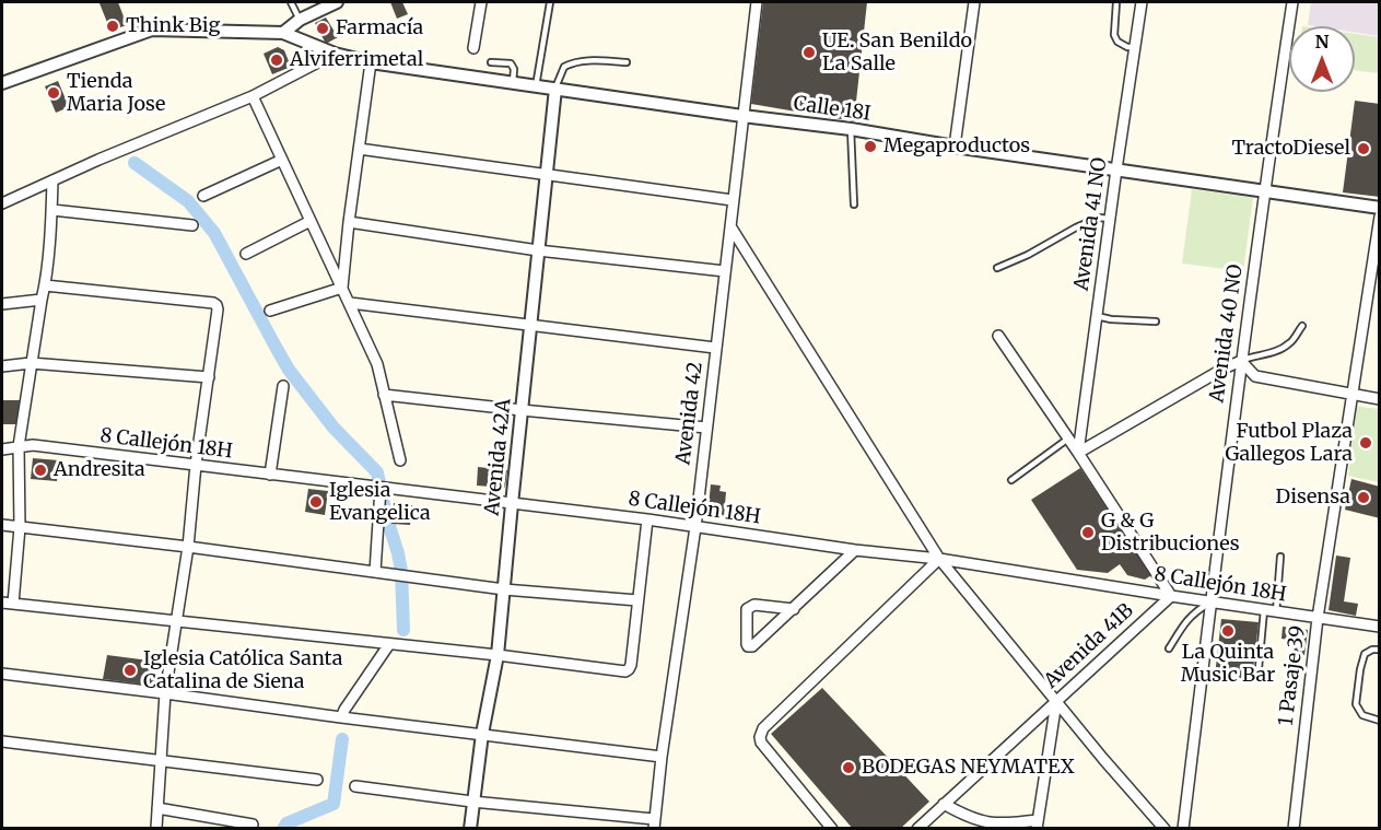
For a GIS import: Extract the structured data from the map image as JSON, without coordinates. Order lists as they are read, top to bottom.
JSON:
{
  "streets": {
    "street": [
      "Calle 18I",
      "Avenida 41 NO",
      "Avenida 40 NO",
      "Avenida 42",
      "8 Callejón 18H",
      "Avenida 42A",
      "Avenida 41B",
      "1 Pasaje 39"
    ]
  },
  "crossings": [
    ["Calle 18I", "Avenida 41 NO"],
    ["Calle 18I", "Avenida 40 NO"],
    ["Calle 18I", "Avenida 42"],
    ["Calle 18I", "Avenida 42A"],
    ["Avenida 40 NO", "8 Callejón 18H"],
    ["Avenida 42", "8 Callejón 18H"],
    ["8 Callejón 18H", "Avenida 42A"],
    ["8 Callejón 18H", "Avenida 41B"],
    ["8 Callejón 18H", "1 Pasaje 39"]
  ],
  "places": [
    "Think Big",
    "Farmacía",
    "UE. San Benildo La Salle",
    "Alviferrimetal",
    "Tienda Maria Jose",
    "Megaproductos",
    "TractoDiesel",
    "Futbol Plaza Gallegos Lara",
    "Andresita",
    "Disensa",
    "Iglesia Evangelica",
    "G & G Distribuciones",
    "La Quinta Music Bar",
    "Iglesia Católica Santa Catalina de Siena",
    "BODEGAS NEYMATEX"
  ],
  "north": "top"
}
